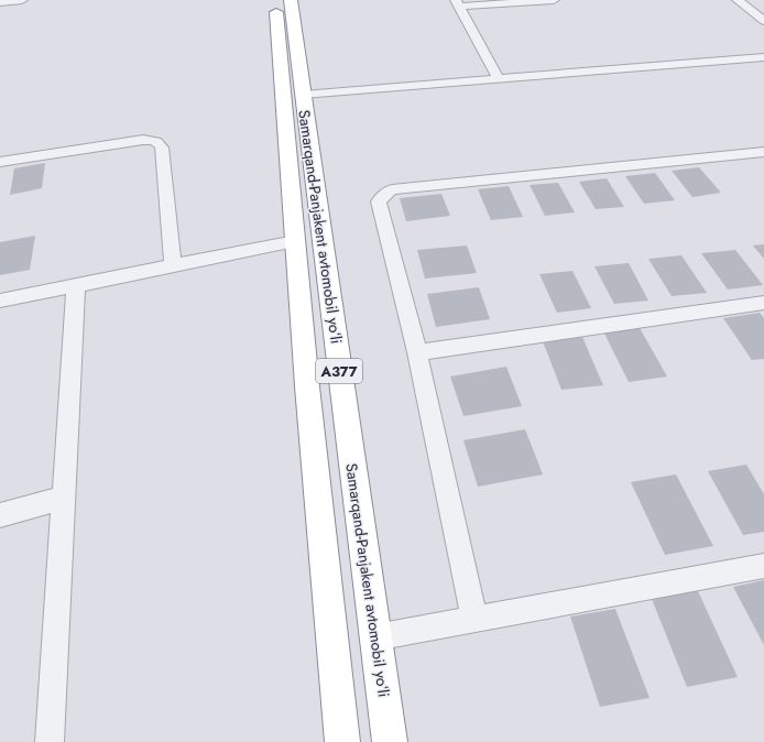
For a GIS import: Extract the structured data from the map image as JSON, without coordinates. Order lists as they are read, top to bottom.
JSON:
{
  "streets": {
    "highway": ["Samarqand-Panjakent avtomobil yoʻli", "A377"]
  }
}
